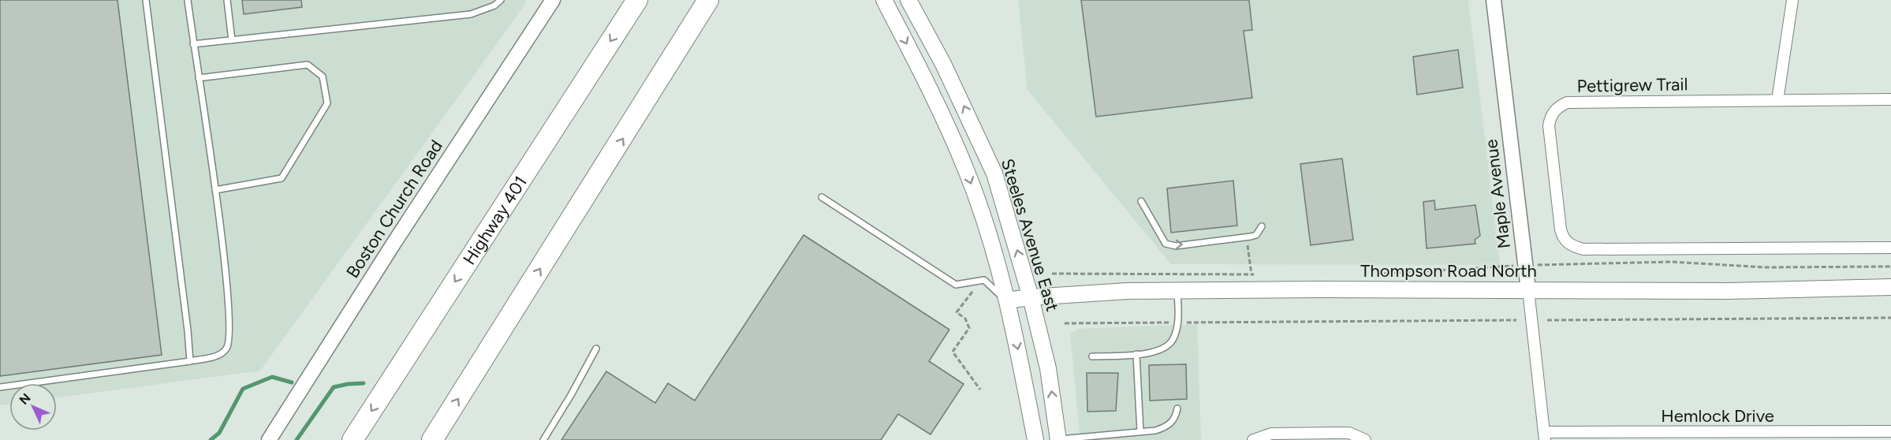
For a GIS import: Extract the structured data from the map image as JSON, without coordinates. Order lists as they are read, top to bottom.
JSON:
{
  "streets": {
    "highway": ["Highway 401"],
    "main road": ["Steeles Avenue East", "Thompson Road North"],
    "street": [
      "Pettigrew Trail",
      "Maple Avenue",
      "Boston Church Road",
      "Hemlock Drive"
    ]
  },
  "crossings": [
    ["Maple Avenue", "Thompson Road North"],
    ["Maple Avenue", "Hemlock Drive"],
    ["Steeles Avenue East", "Thompson Road North"]
  ],
  "north": "top left"
}
